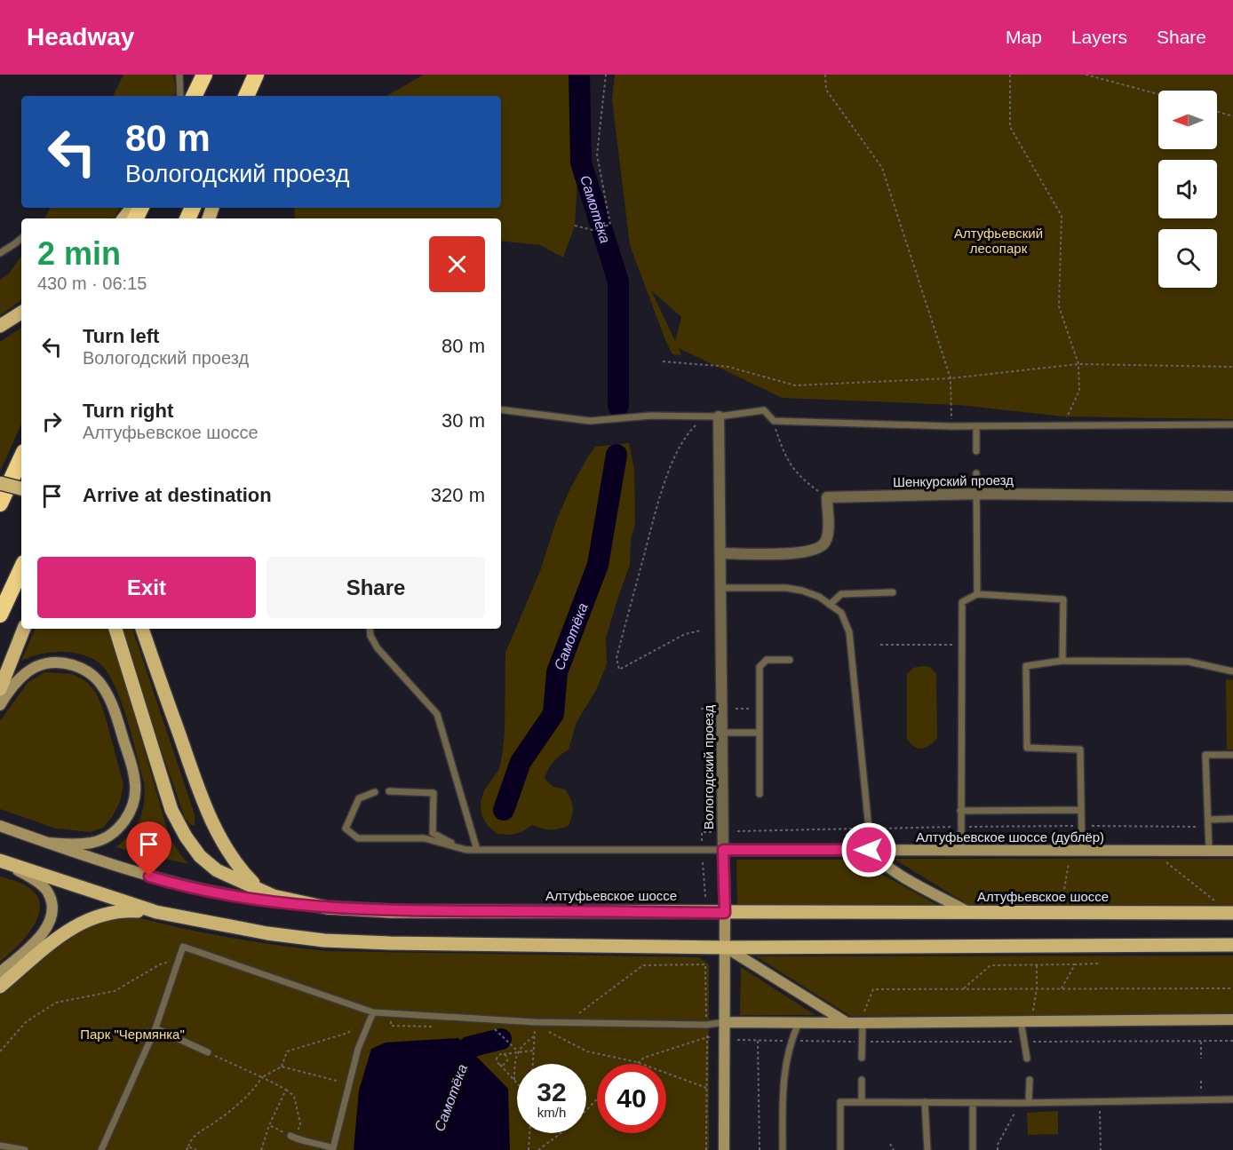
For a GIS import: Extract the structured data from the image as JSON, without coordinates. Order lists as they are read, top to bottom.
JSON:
{
  "streets": {
    "main road": ["Алтуфьевское шоссе"],
    "street": ["Шенкурский проезд", "Вологодский проезд", "Алтуфьевское шоссе (дублёр)"]
  },
  "crossings": [
    ["Вологодский проезд", "Алтуфьевское шоссе (дублёр)"],
    ["Вологодский проезд", "Алтуфьевское шоссе"]
  ],
  "water": ["Самотёка"],
  "parks": ["Алтуфьевский лесопарк", "Парк \"Чермянка\""],
  "north": "left",
  "page": {
    "header": "Headway",
    "nav": ["Map", "Layers", "Share"],
    "turn": ["80 m", "Вологодский проезд"],
    "heading": ["2 min", "430 m · 06:15"],
    "list": [
      {
        "name": "Turn left",
        "note": "Вологодский проезд",
        "value": "80 m"
      },
      {
        "name": "Turn right",
        "note": "Алтуфьевское шоссе",
        "value": "30 m"
      },
      {
        "name": "Arrive at destination",
        "value": "320 m"
      }
    ],
    "buttons": ["Exit", "Share"],
    "speed": "32 km/h",
    "limit": "40"
  }
}
